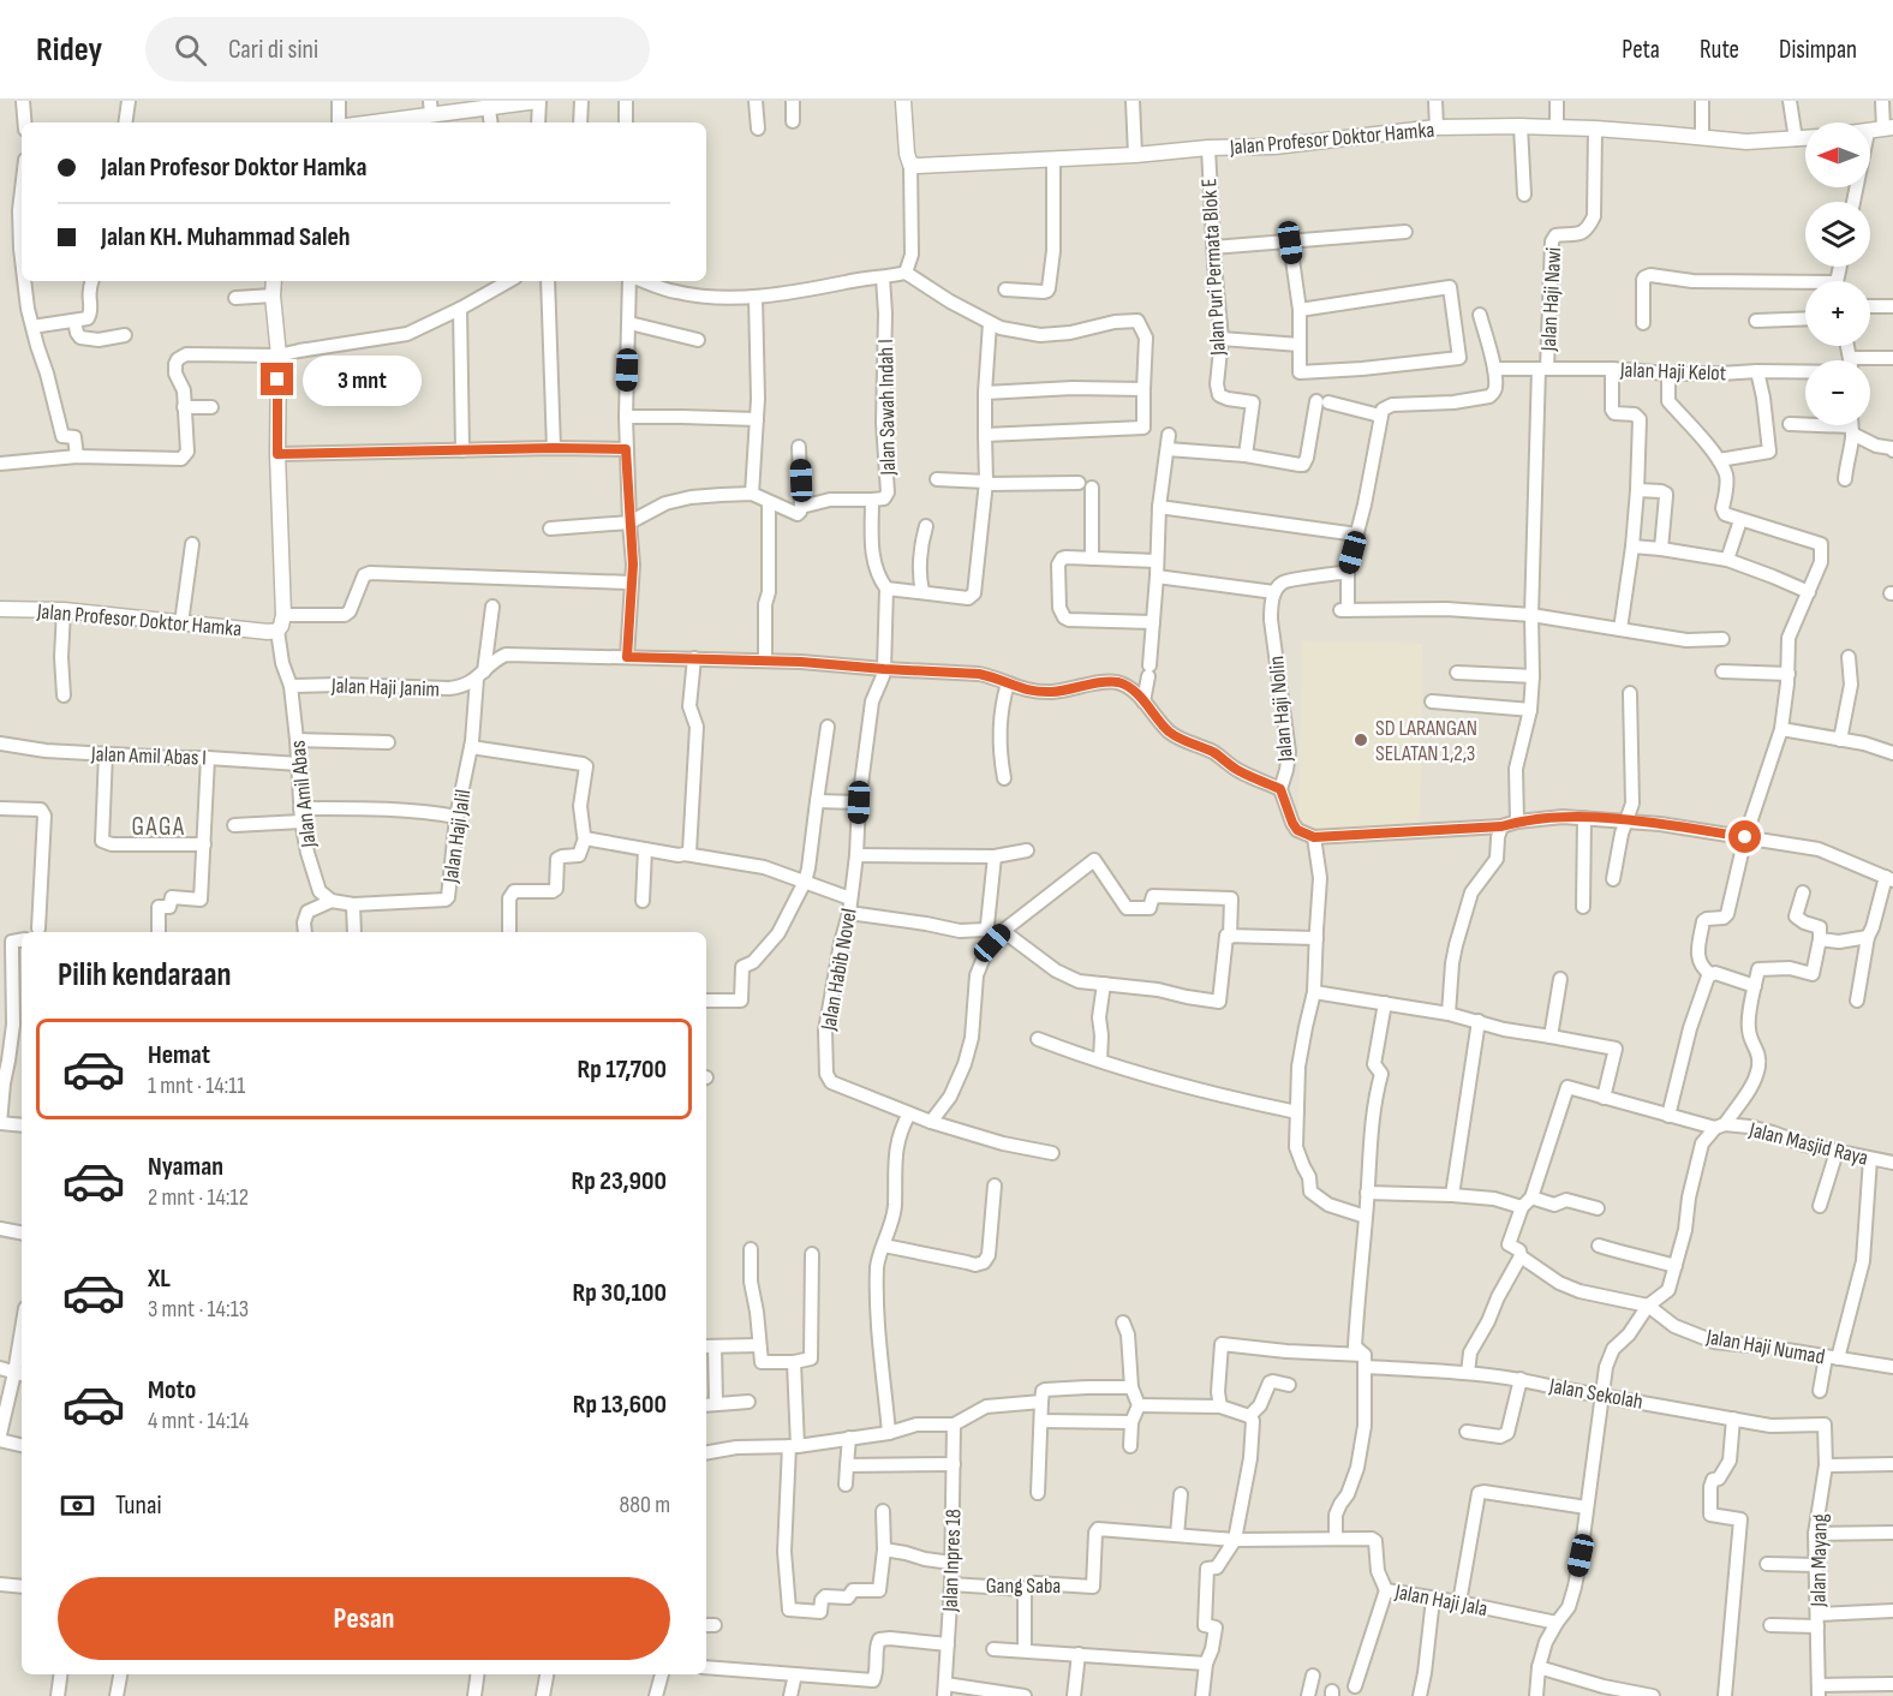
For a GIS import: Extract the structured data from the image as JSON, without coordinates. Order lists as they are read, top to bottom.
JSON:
{
  "streets": {
    "street": [
      "Jalan Profesor Doktor Hamka",
      "Jalan Puri Permata Blok E",
      "Jalan Haji Nawi",
      "Jalan Haji Kelot",
      "Jalan Sawah Indah I",
      "Jalan Haji Janim",
      "Jalan Haji Nolin",
      "Jalan Amil Abas I",
      "Jalan Amil Abas",
      "Jalan Haji Jalil",
      "Jalan Habib Novel",
      "Jalan Masjid Raya",
      "Jalan Haji Numad",
      "Jalan Sekolah",
      "Jalan Inpres 18",
      "Jalan Mayang",
      "Gang Saba",
      "Jalan Haji Jala"
    ]
  },
  "crossings": [
    ["Jalan Profesor Doktor Hamka", "Jalan Puri Permata Blok E"],
    ["Jalan Profesor Doktor Hamka", "Jalan Haji Nawi"],
    ["Jalan Profesor Doktor Hamka", "Jalan Amil Abas"],
    ["Jalan Haji Nawi", "Jalan Haji Kelot"],
    ["Jalan Sawah Indah I", "Jalan Habib Novel"],
    ["Jalan Haji Janim", "Jalan Haji Nolin"],
    ["Jalan Haji Janim", "Jalan Amil Abas"],
    ["Jalan Haji Janim", "Jalan Haji Jalil"],
    ["Jalan Haji Janim", "Jalan Habib Novel"],
    ["Jalan Amil Abas I", "Jalan Amil Abas"],
    ["Jalan Sekolah", "Jalan Mayang"],
    ["Jalan Inpres 18", "Gang Saba"],
    ["Gang Saba", "Jalan Haji Jala"]
  ],
  "districts": ["GAGA"],
  "places": ["SD LARANGAN SELATAN 1,2,3"],
  "north": "left",
  "page": {
    "header": "Ridey",
    "search": "Cari di sini",
    "nav": ["Peta", "Rute", "Disimpan"],
    "map_buttons": ["+", "−"],
    "banner": ["Jalan Profesor Doktor Hamka", "Jalan KH. Muhammad Saleh"],
    "bubble": "3 mnt",
    "heading": "Pilih kendaraan",
    "list": [
      {
        "name": "Hemat",
        "note": "1 mnt · 14:11",
        "value": "Rp 17,700"
      },
      {
        "name": "Nyaman",
        "note": "2 mnt · 14:12",
        "value": "Rp 23,900"
      },
      {
        "name": "XL",
        "note": "3 mnt · 14:13",
        "value": "Rp 30,100"
      },
      {
        "name": "Moto",
        "note": "4 mnt · 14:14",
        "value": "Rp 13,600"
      }
    ],
    "pay": ["Tunai", "880 m"],
    "buttons": "Pesan"
  }
}
